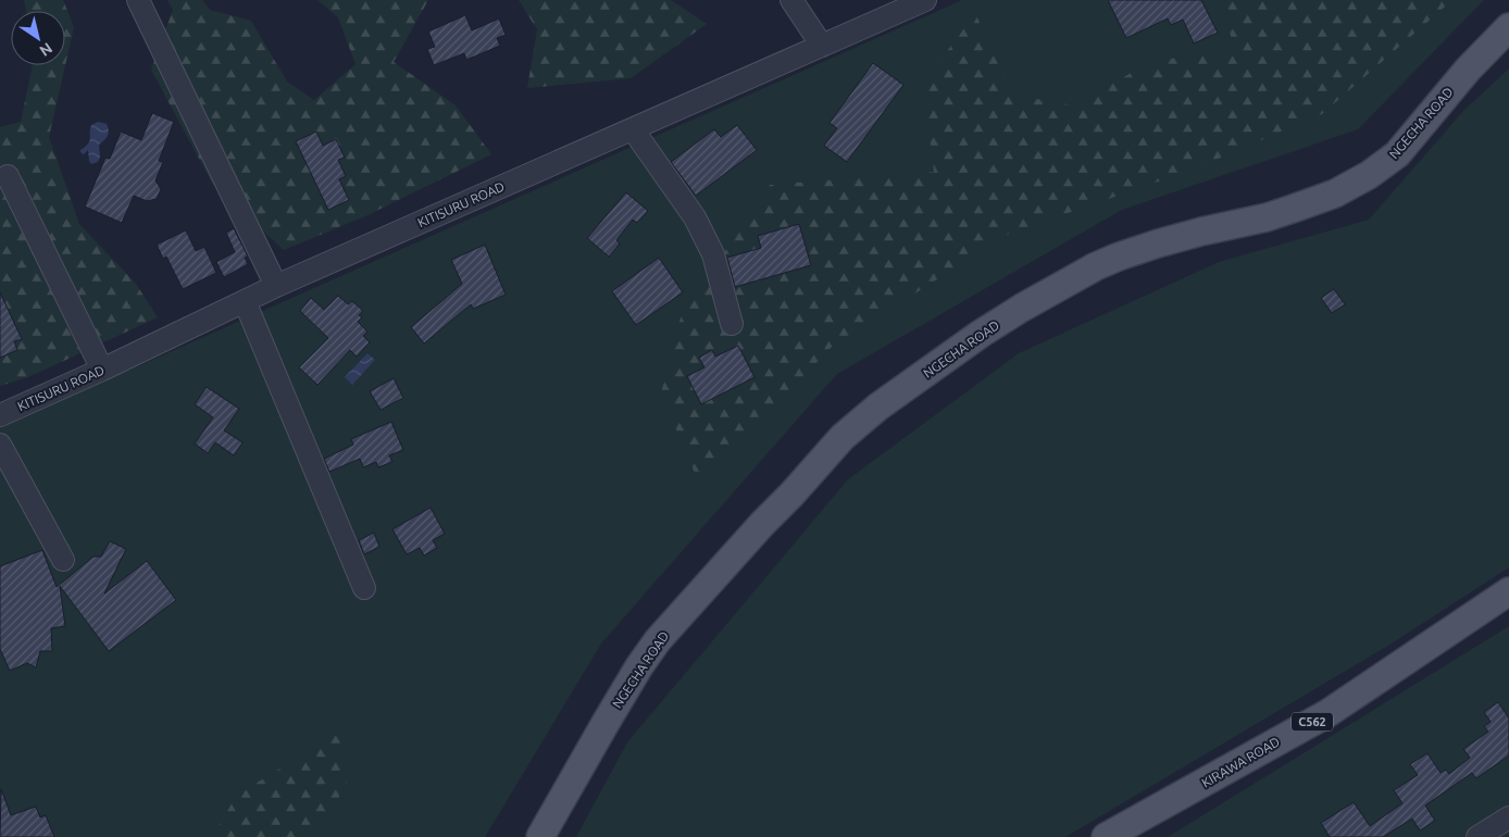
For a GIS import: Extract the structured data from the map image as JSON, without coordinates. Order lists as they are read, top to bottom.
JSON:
{
  "streets": {
    "main road": ["NGECHA ROAD", "C562", "KIRAWA ROAD"],
    "street": ["KITISURU ROAD"]
  },
  "north": "bottom right"
}
